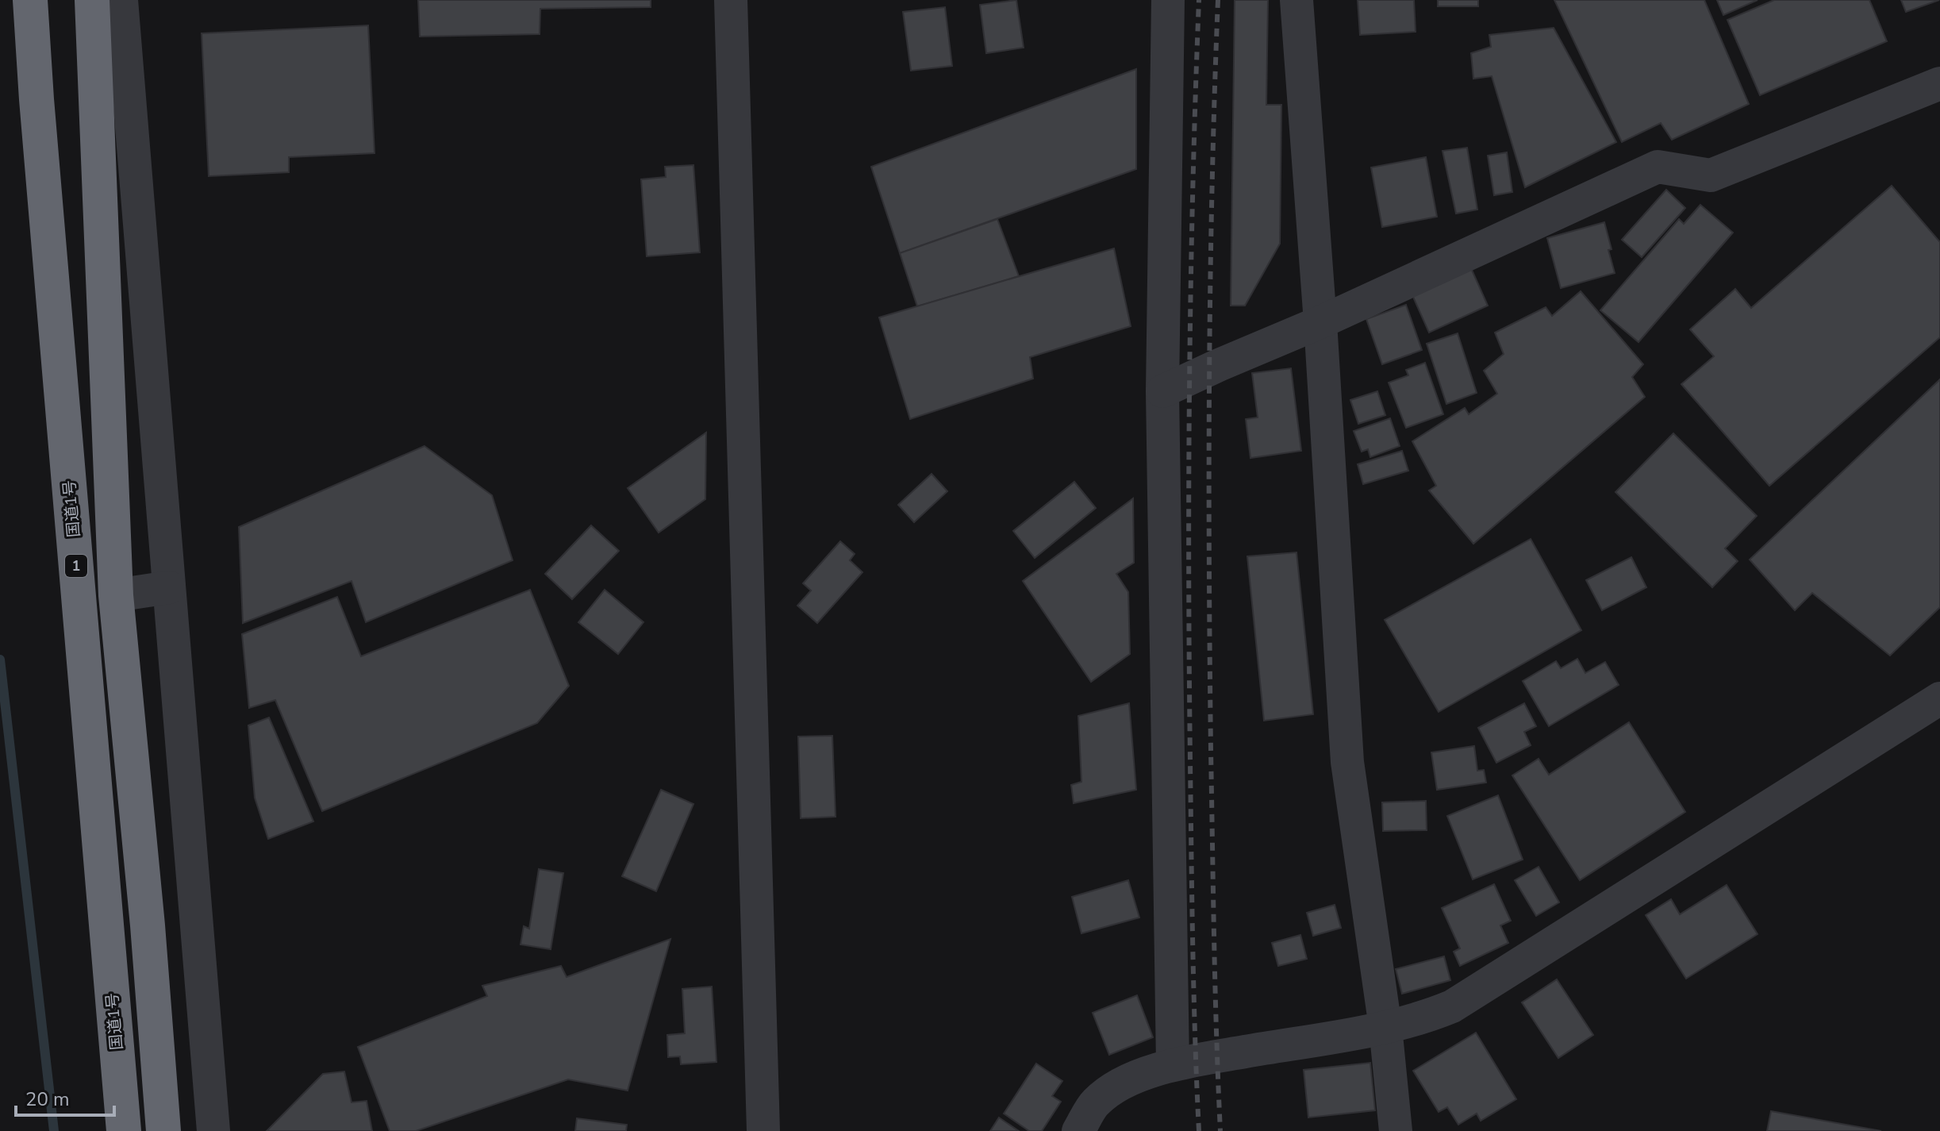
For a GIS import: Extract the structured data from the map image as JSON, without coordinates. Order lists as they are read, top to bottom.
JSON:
{
  "streets": {
    "highway": ["国道1号", "1"]
  },
  "scale_bar": "20 m"
}
